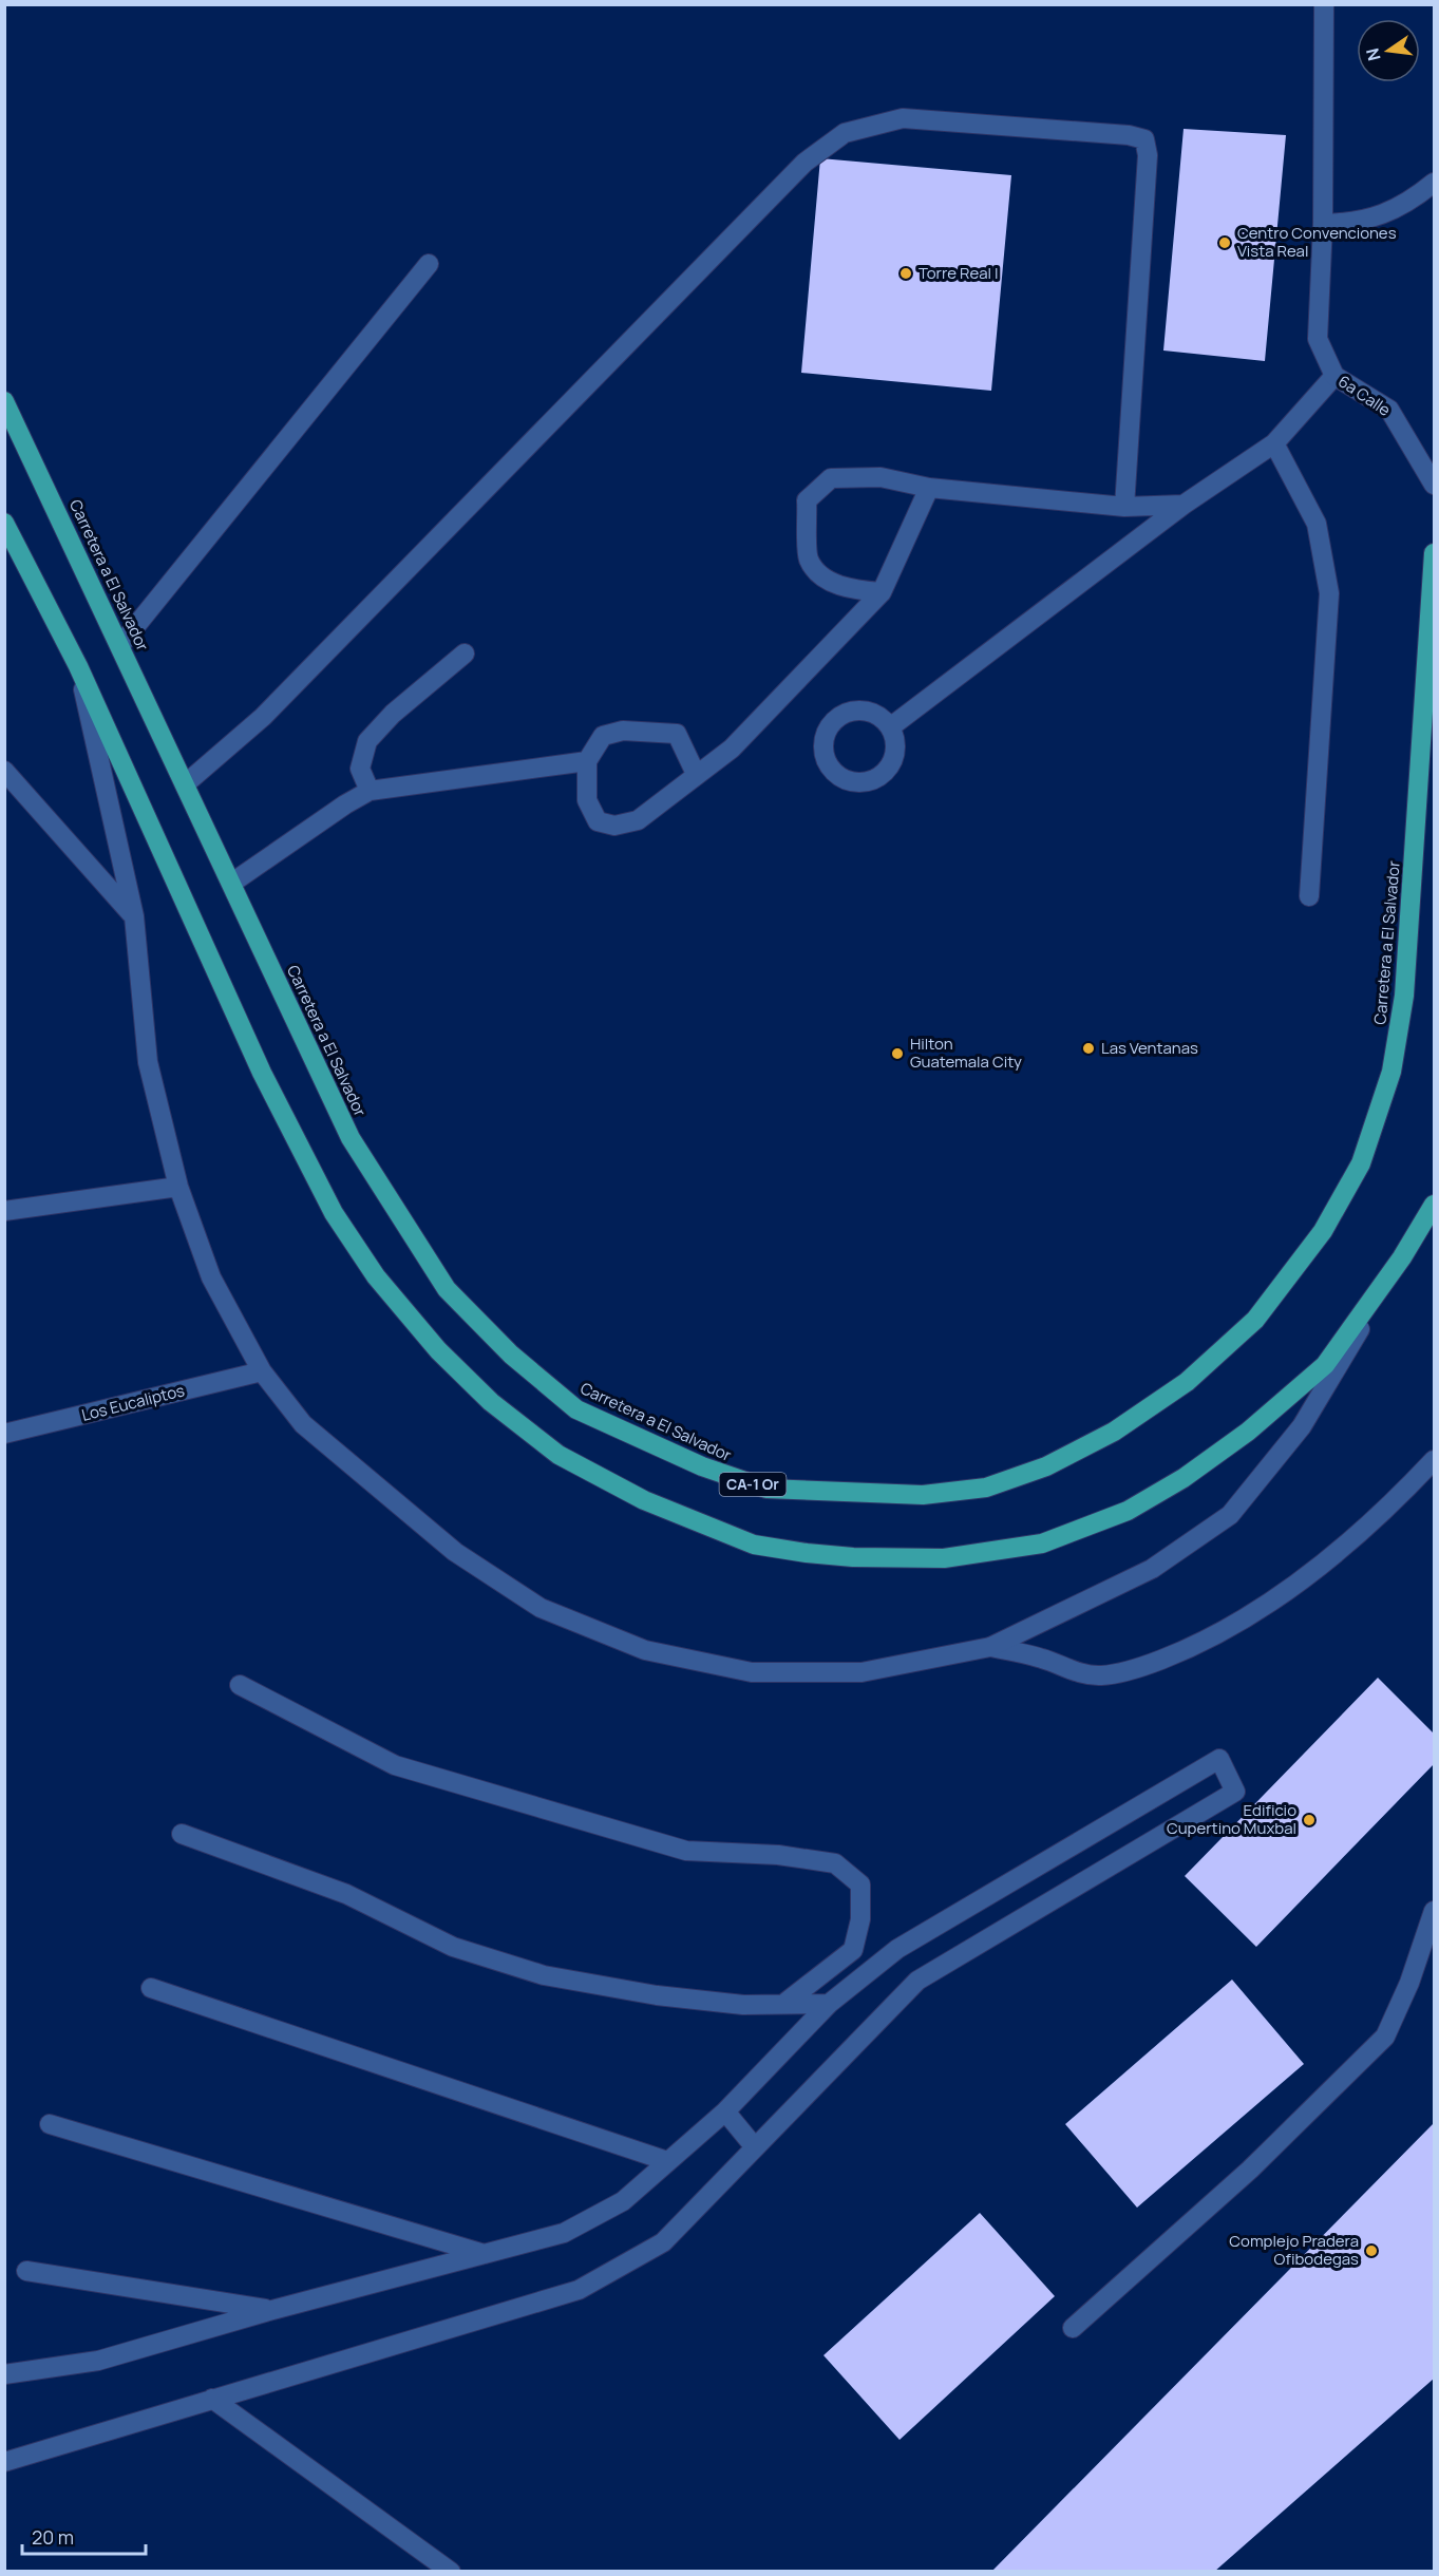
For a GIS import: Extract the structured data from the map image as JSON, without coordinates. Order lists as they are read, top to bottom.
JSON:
{
  "streets": {
    "highway": ["Carretera a El Salvador", "CA-1 Or"],
    "street": ["6a Calle", "Los Eucaliptos"]
  },
  "places": [
    "Centro Convenciones Vista Real",
    "Torre Real I",
    "Las Ventanas",
    "Hilton Guatemala City",
    "Edificio Cupertino Muxbal",
    "Complejo Pradera Ofibodegas"
  ],
  "scale_bar": "20 m",
  "north": "left"
}
